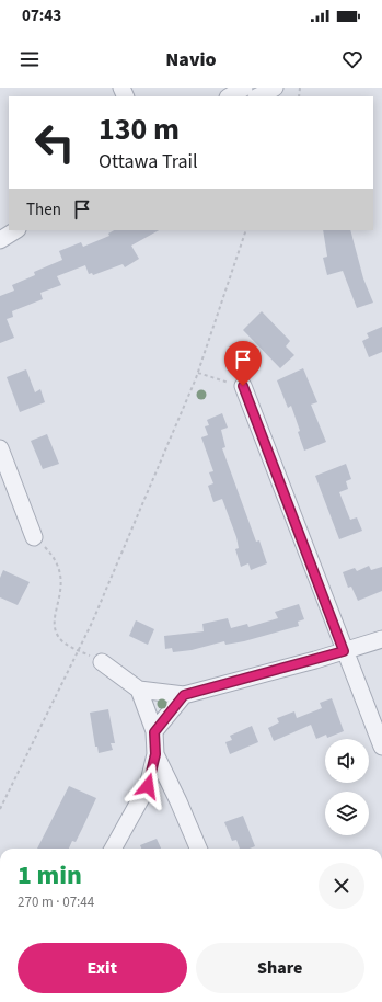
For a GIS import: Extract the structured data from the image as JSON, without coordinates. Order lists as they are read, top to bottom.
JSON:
{
  "page": {
    "status": "07:43",
    "header": "Navio",
    "turn": ["130 m", "Ottawa Trail"],
    "then": "Then",
    "heading": ["1 min", "270 m · 07:44"],
    "buttons": ["Exit", "Share"]
  }
}
